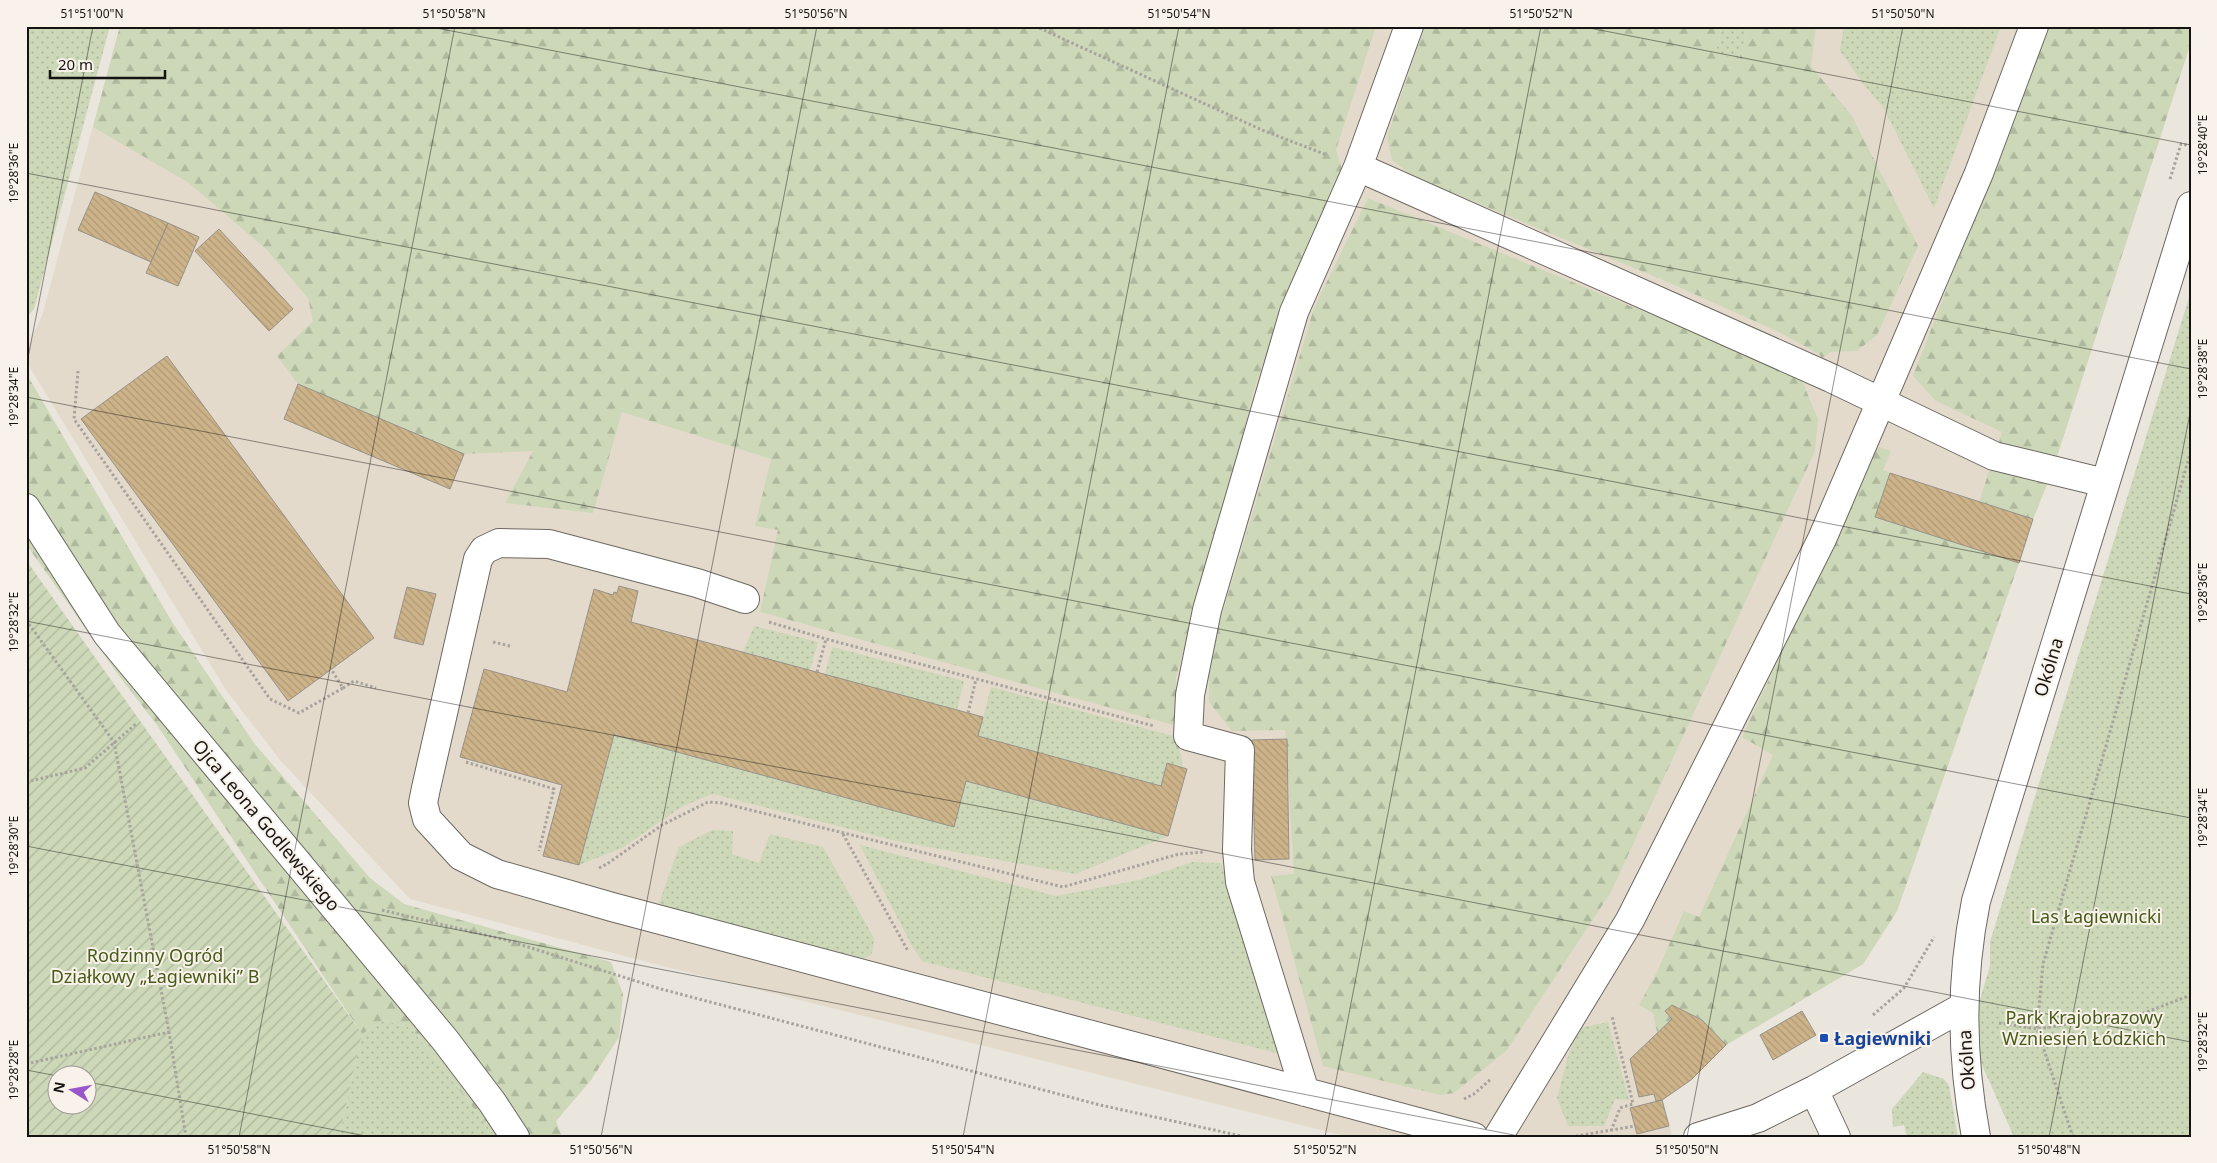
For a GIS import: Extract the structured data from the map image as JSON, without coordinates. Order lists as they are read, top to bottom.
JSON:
{
  "streets": {
    "street": ["Okólna", "Ojca Leona Godlewskiego"]
  },
  "parks": ["Las Łagiewnicki", "Rodzinny Ogród Działkowy „Łagiewniki” B", "Park Krajobrazowy Wzniesień Łódzkich"],
  "places": {
    "transit": ["Łagiewniki"]
  },
  "scale_bar": "20 m",
  "north": "left",
  "coordinates": [
    "51°51'00\"N",
    "51°50'58\"N",
    "51°50'56\"N",
    "51°50'54\"N",
    "51°50'52\"N",
    "51°50'50\"N",
    "19°28'40\"E",
    "19°28'36\"E",
    "19°28'38\"E",
    "19°28'34\"E",
    "19°28'32\"E",
    "19°28'30\"E",
    "19°28'28\"E",
    "51°50'48\"N"
  ]
}
